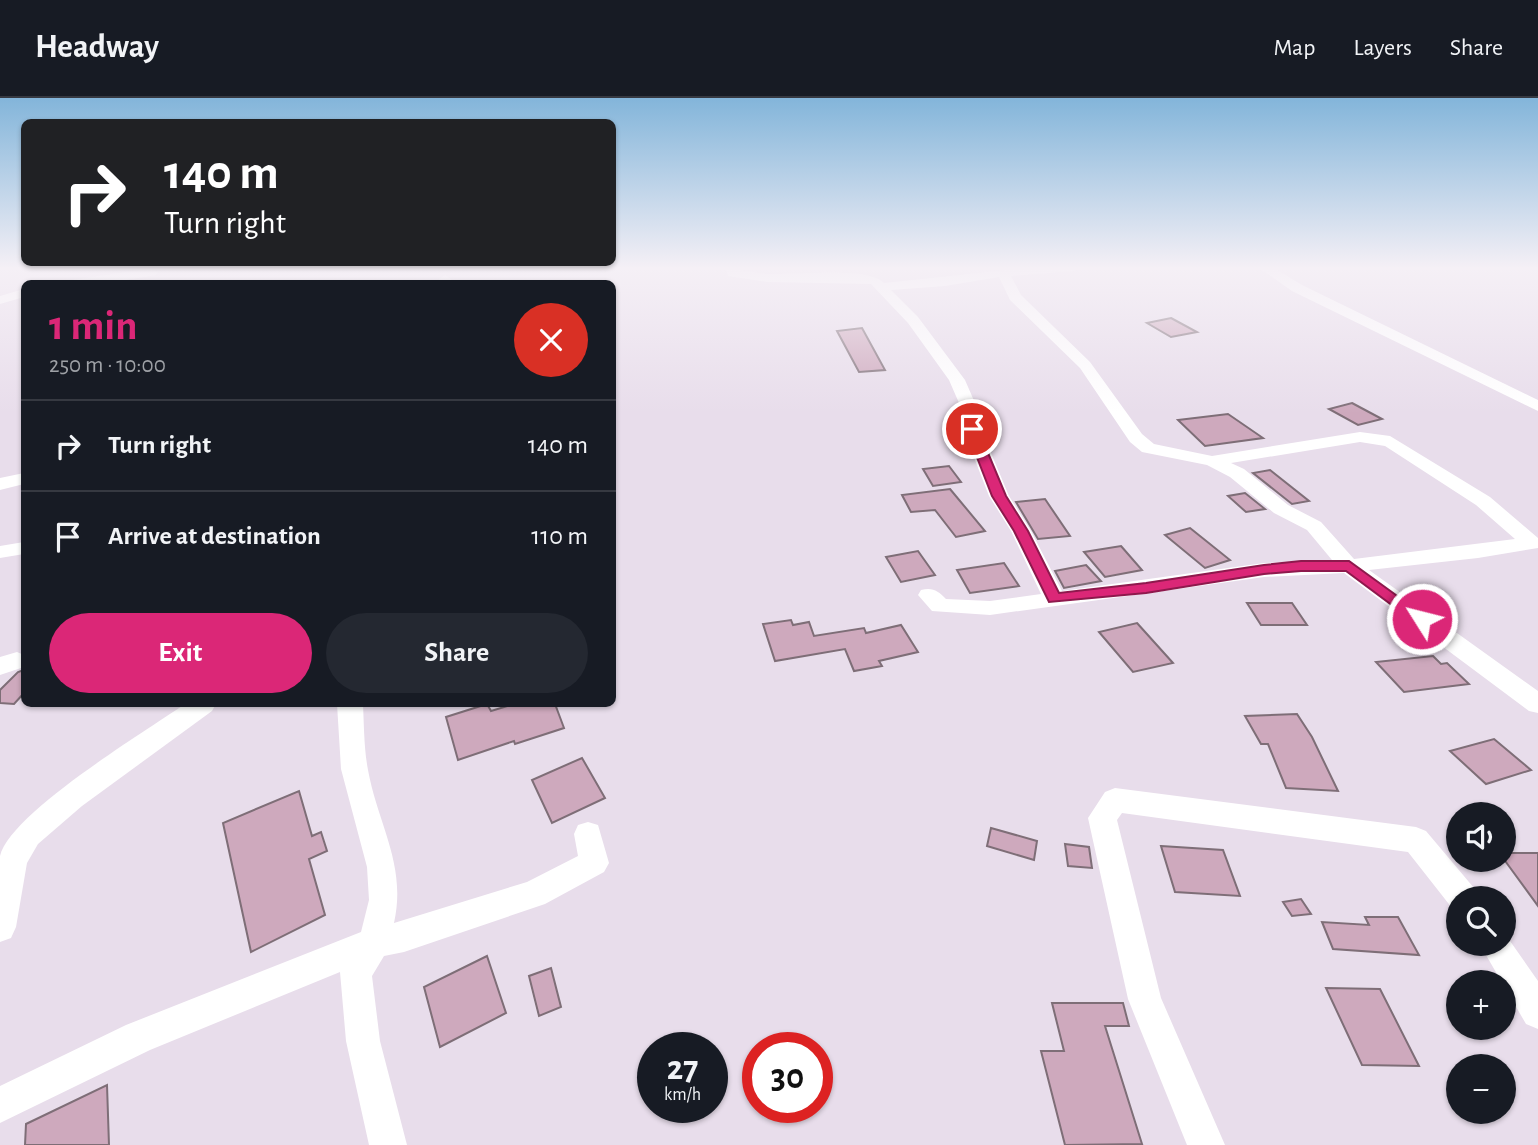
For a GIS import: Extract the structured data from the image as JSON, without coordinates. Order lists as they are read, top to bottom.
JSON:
{
  "page": {
    "header": "Headway",
    "nav": ["Map", "Layers", "Share"],
    "turn": ["140 m", "Turn right"],
    "heading": ["1 min", "250 m · 10:00"],
    "list": [
      {
        "name": "Turn right",
        "value": "140 m"
      },
      {
        "name": "Arrive at destination",
        "value": "110 m"
      }
    ],
    "buttons": ["Exit", "Share"],
    "map_buttons": ["+", "−"],
    "speed": "27 km/h",
    "limit": "30"
  }
}
